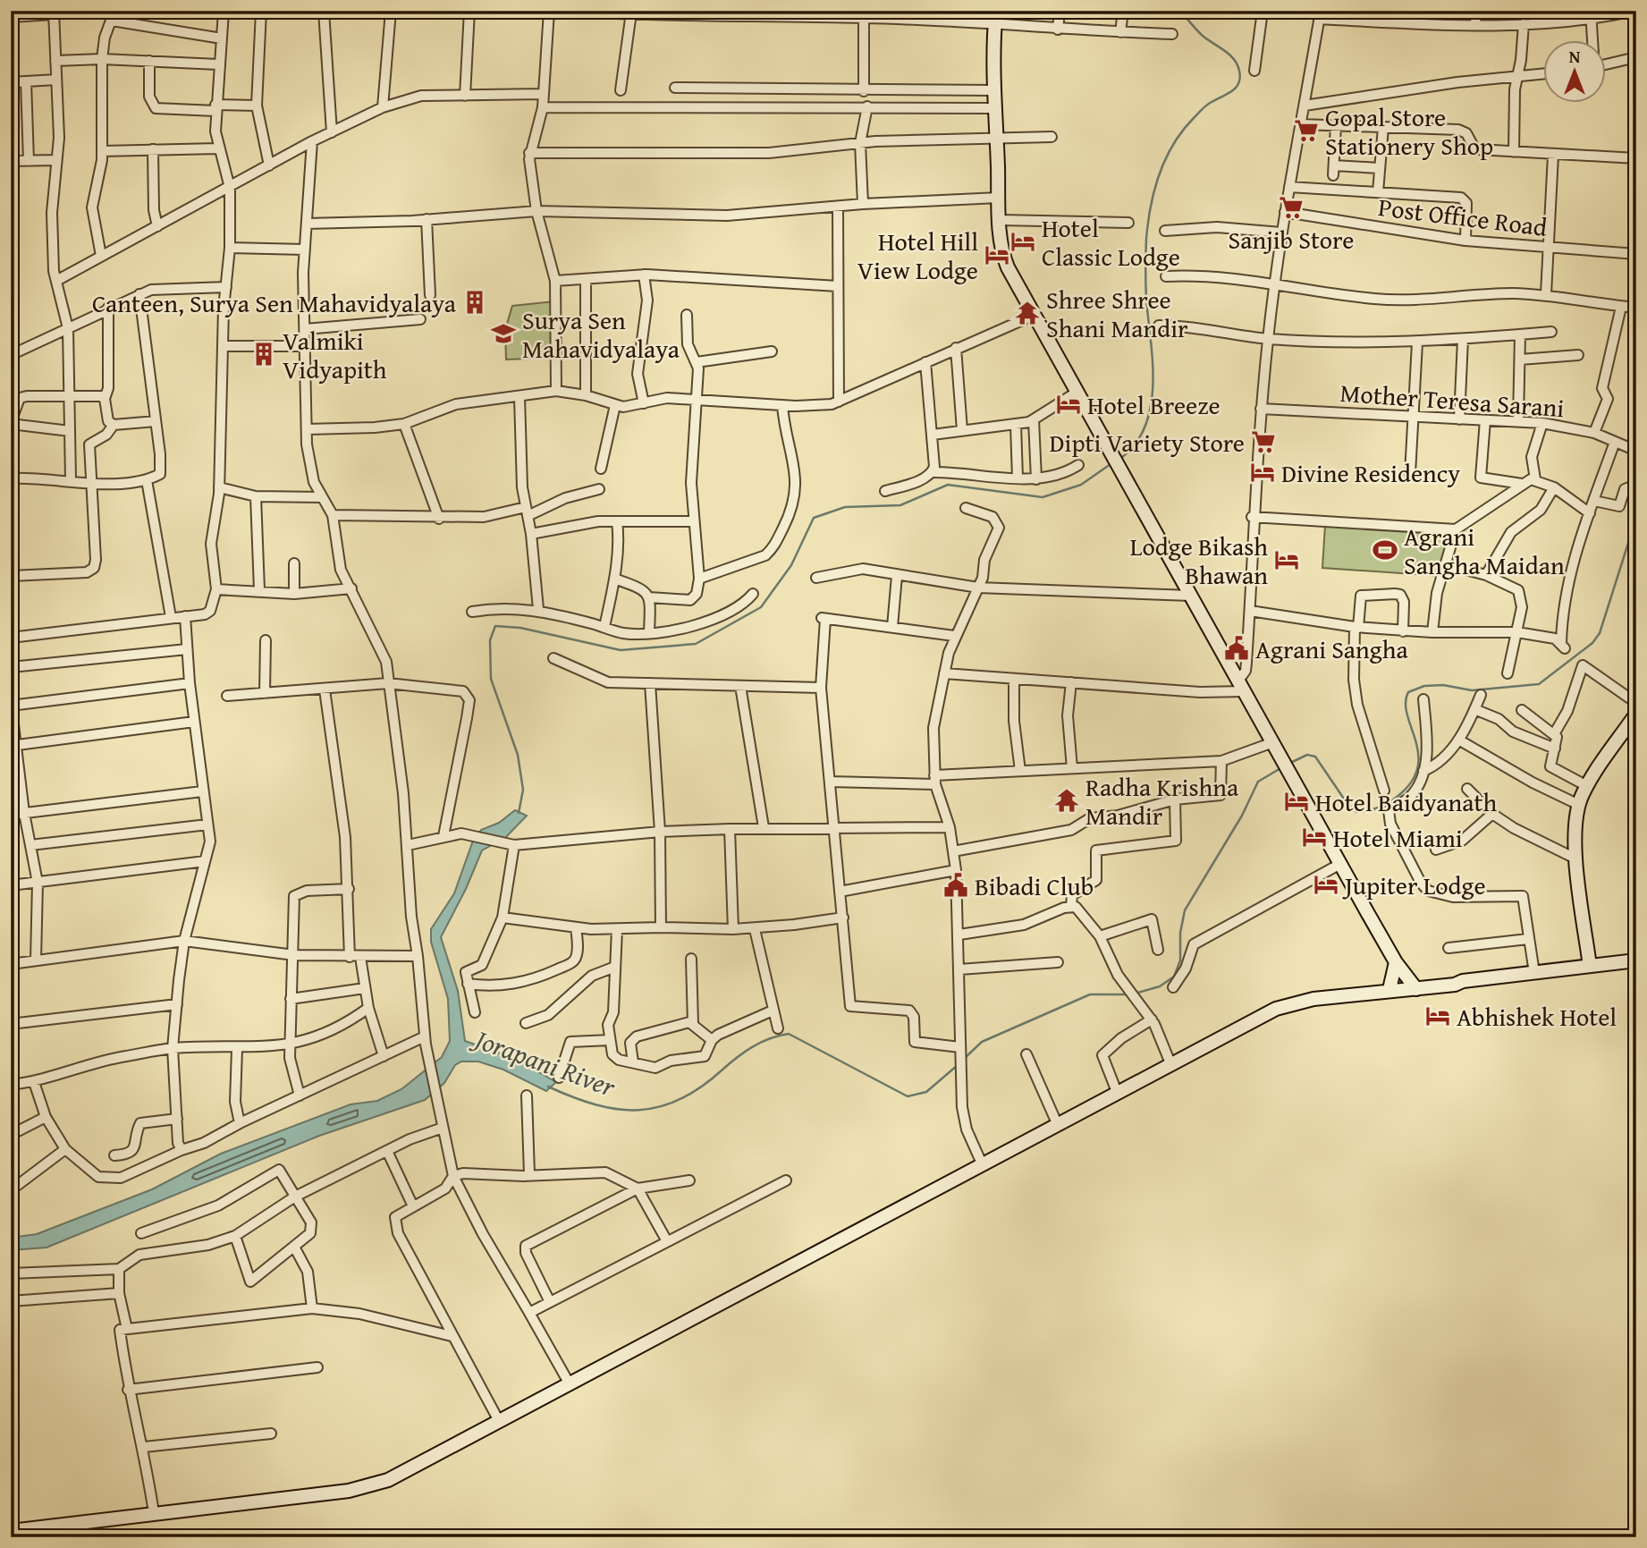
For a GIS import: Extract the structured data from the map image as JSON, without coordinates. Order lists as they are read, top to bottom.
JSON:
{
  "streets": {
    "street": ["Post Office Road", "Mother Teresa Sarani"]
  },
  "water": ["Jorapani River"],
  "places": {
    "supermarket": ["Gopal Store Stationery Shop", "Sanjib Store", "Dipti Variety Store"],
    "hotel": [
      "Hotel Classic Lodge",
      "Hotel Hill View Lodge",
      "Hotel Breeze",
      "Divine Residency",
      "Lodge Bikash Bhawan",
      "Hotel Baidyanath",
      "Hotel Miami",
      "Jupiter Lodge",
      "Abhishek Hotel"
    ],
    "building": ["Canteen, Surya Sen Mahavidyalaya", "Valmiki Vidyapith"],
    "temple": ["Shree Shree Shani Mandir", "Radha Krishna Mandir"],
    "school or university": ["Surya Sen Mahavidyalaya"],
    "sports": ["Agrani Sangha Maidan"],
    "public building": ["Agrani Sangha", "Bibadi Club"]
  },
  "north": "top"
}
